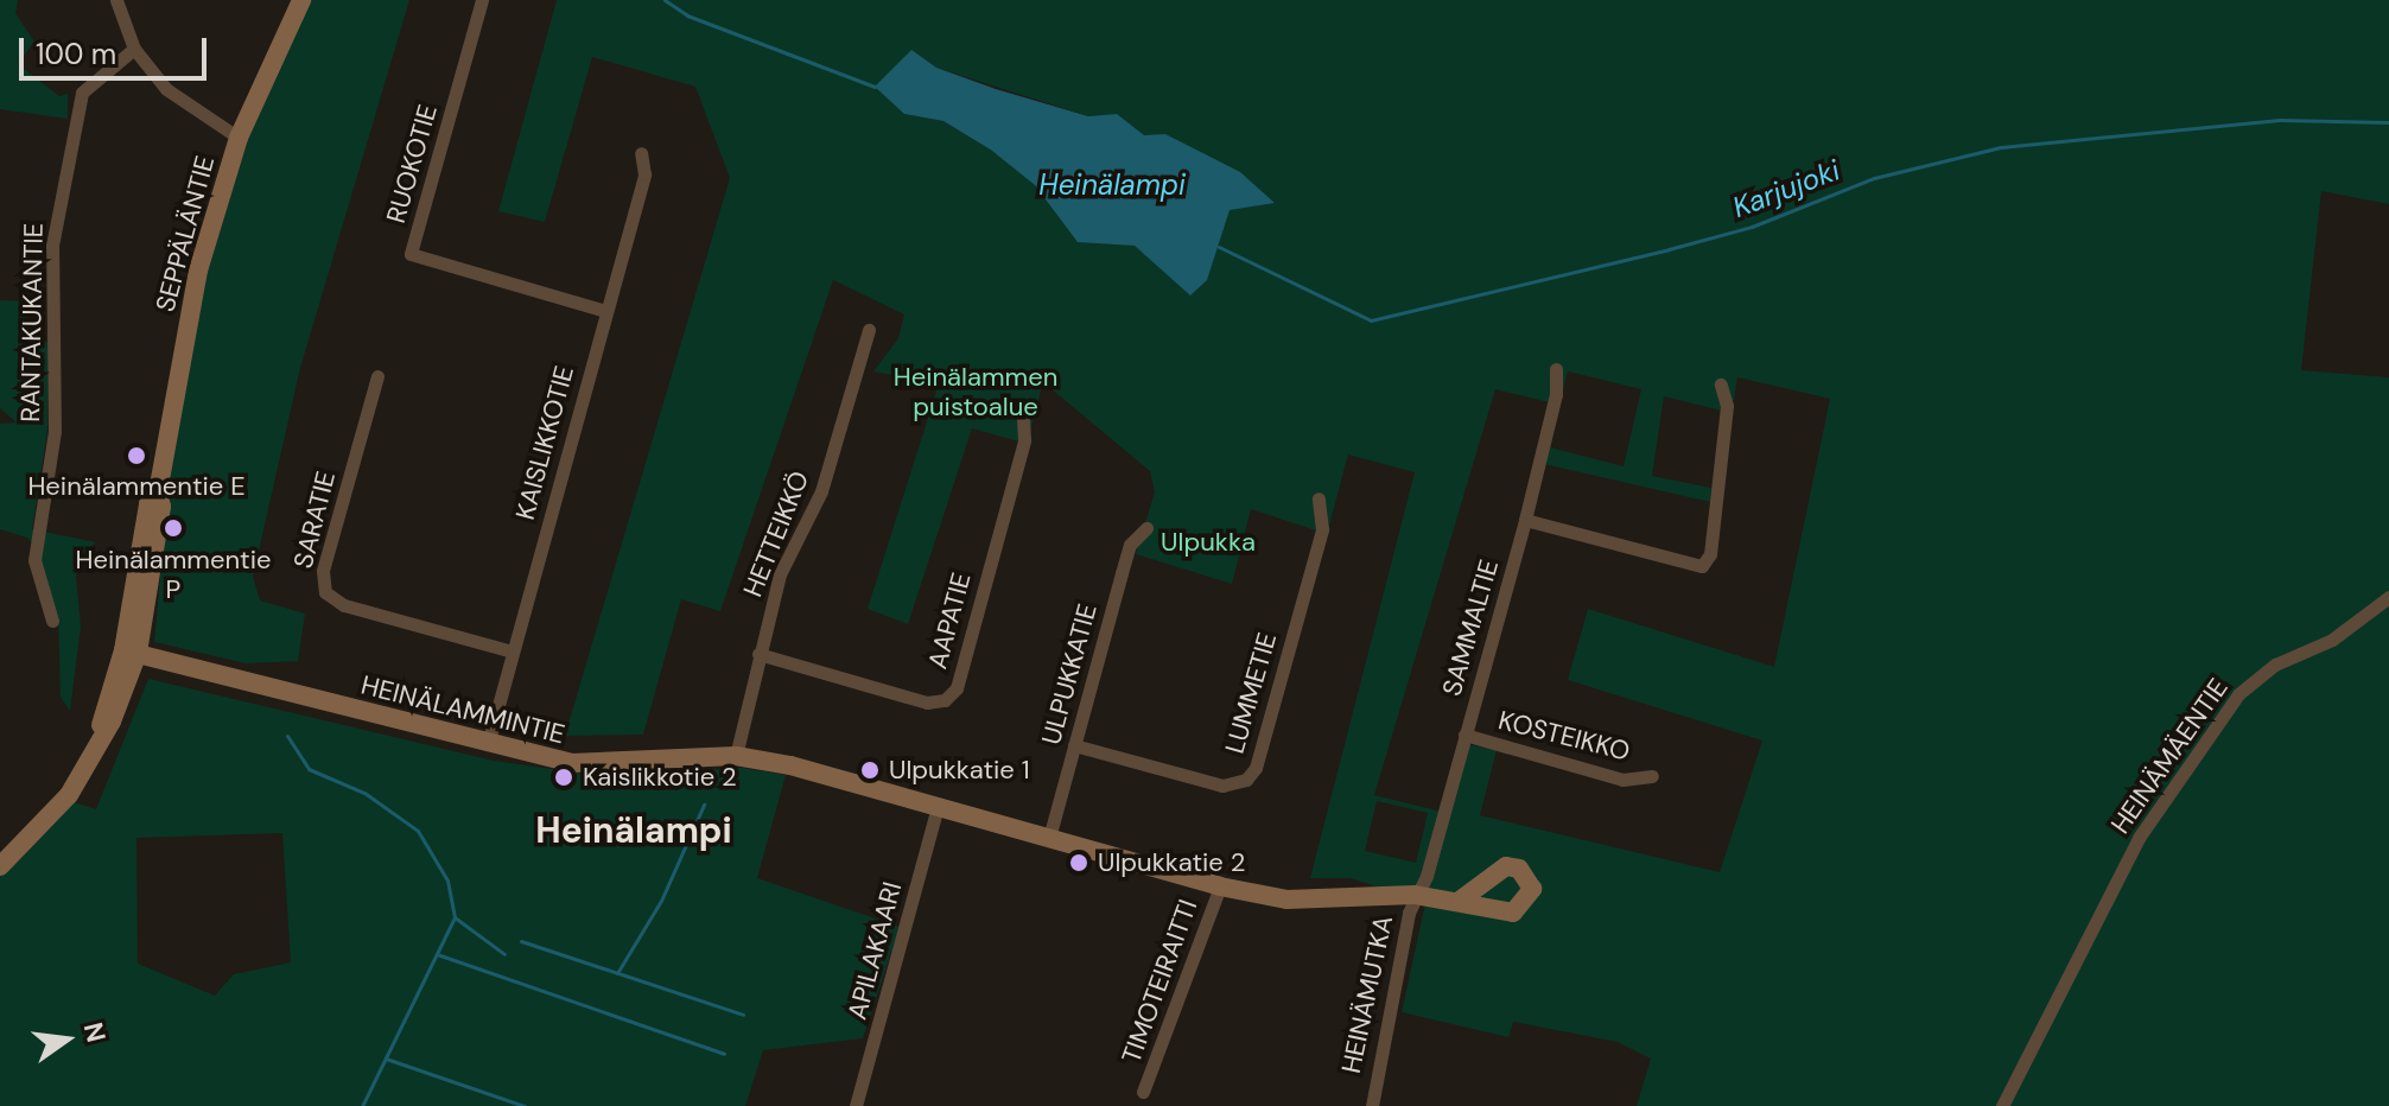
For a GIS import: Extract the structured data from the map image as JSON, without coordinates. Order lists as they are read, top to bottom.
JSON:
{
  "streets": {
    "street": [
      "RUOKOTIE",
      "SEPPÄLÄNTIE",
      "RANTAKUKANTIE",
      "KAISLIKKOTIE",
      "SARATIE",
      "HETTEIKKÖ",
      "AAPATIE",
      "SAMMALTIE",
      "ULPUKKATIE",
      "LUMMETIE",
      "HEINÄLAMMINTIE",
      "KOSTEIKKO",
      "HEINÄMÄENTIE",
      "APILAKAARI",
      "TIMOTEIRAITTI",
      "HEINÄMUTKA"
    ]
  },
  "crossings": [
    ["RUOKOTIE", "KAISLIKKOTIE"],
    ["SEPPÄLÄNTIE", "HEINÄLAMMINTIE"],
    ["KAISLIKKOTIE", "SARATIE"],
    ["KAISLIKKOTIE", "HEINÄLAMMINTIE"],
    ["HETTEIKKÖ", "AAPATIE"],
    ["HETTEIKKÖ", "HEINÄLAMMINTIE"],
    ["SAMMALTIE", "HEINÄLAMMINTIE"],
    ["SAMMALTIE", "KOSTEIKKO"],
    ["SAMMALTIE", "HEINÄMUTKA"],
    ["ULPUKKATIE", "LUMMETIE"],
    ["ULPUKKATIE", "HEINÄLAMMINTIE"],
    ["HEINÄLAMMINTIE", "APILAKAARI"],
    ["HEINÄLAMMINTIE", "TIMOTEIRAITTI"],
    ["HEINÄLAMMINTIE", "HEINÄMUTKA"]
  ],
  "districts": ["Heinälampi"],
  "water": ["Heinälampi", "Karjujoki"],
  "parks": ["Heinälammen puistoalue", "Ulpukka"],
  "places": [
    "Heinälammentie E",
    "Heinälammentie P",
    "Ulpukkatie 1",
    "Kaislikkotie 2",
    "Ulpukkatie 2"
  ],
  "scale_bar": "100 m",
  "north": "right"
}
